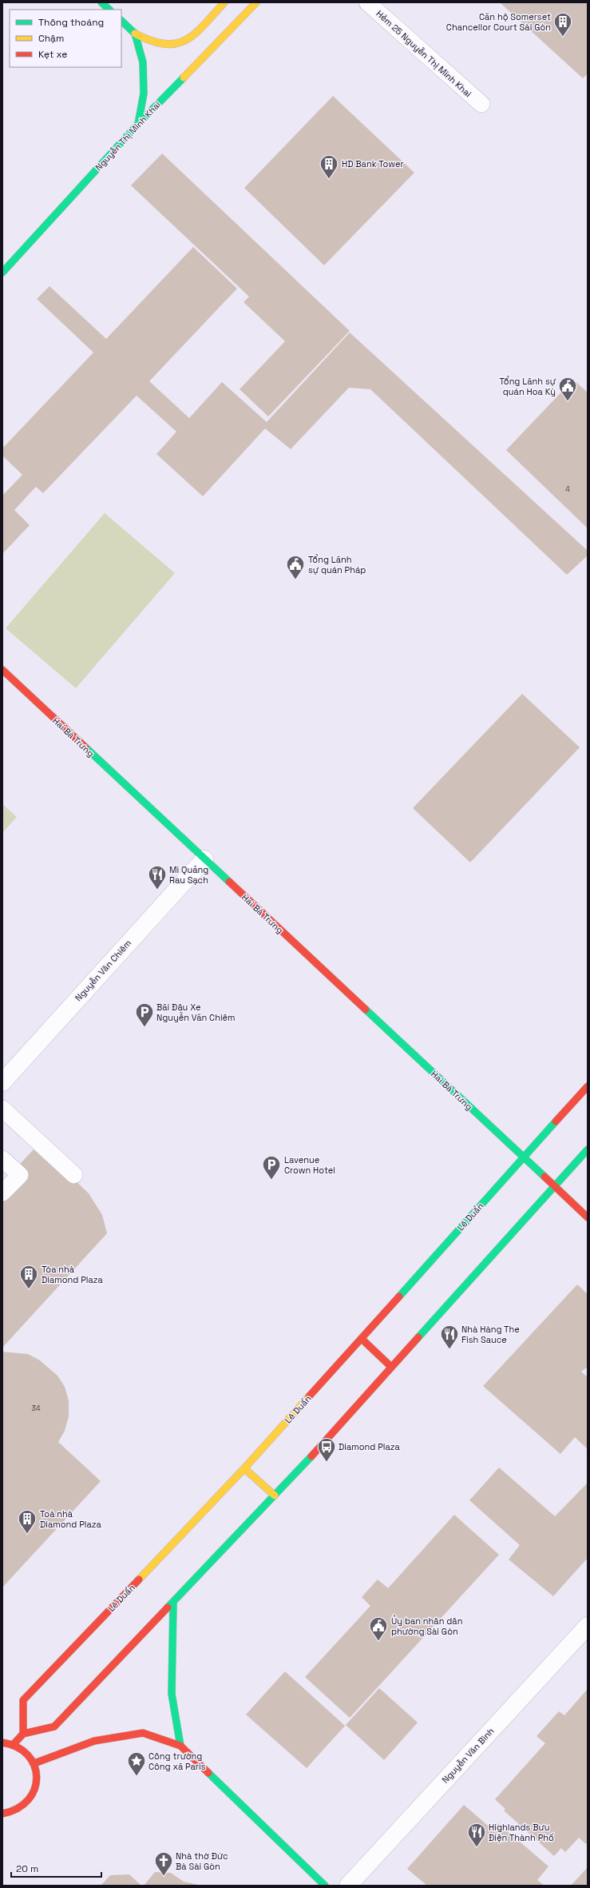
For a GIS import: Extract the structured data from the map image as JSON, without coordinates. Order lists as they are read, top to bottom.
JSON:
{
  "streets": {
    "main road": ["Nguyễn Thị Minh Khai", "Hai Bà Trưng", "Lê Duẩn"],
    "street": ["Nguyễn Văn Chiêm", "Nguyễn Văn Bình"],
    "lane": ["Hẻm 25 Nguyễn Thị Minh Khai"]
  },
  "crossings": [
    ["Hai Bà Trưng", "Nguyễn Văn Chiêm"],
    ["Hai Bà Trưng", "Lê Duẩn"]
  ],
  "places": {
    "building": [
      "Căn hộ Somerset Chancellor Court Sài Gòn",
      "HD Bank Tower",
      "Tòa nhà Diamond Plaza",
      "Toà nhà Diamond Plaza"
    ],
    "public building": ["Tổng Lãnh sự quán Hoa Kỳ", "Tổng Lãnh sự quán Pháp", "Ủy ban nhân dân phường Sài Gòn"],
    "restaurant": ["Mì Quảng Rau Sạch", "Nhà Hàng The Fish Sauce", "Highlands Bưu Điện Thành Phố"],
    "parking": ["Bãi Đậu Xe Nguyễn Văn Chiêm", "Lavenue Crown Hotel"],
    "bus stop": ["Diamond Plaza"],
    "place": ["Công trường Công xã Paris"],
    "church": ["Nhà thờ Đức Bà Sài Gòn"]
  },
  "house_numbers": ["4", "34"],
  "legend": ["Thông thoáng", "Chậm", "Kẹt xe"],
  "scale_bar": "20 m"
}
